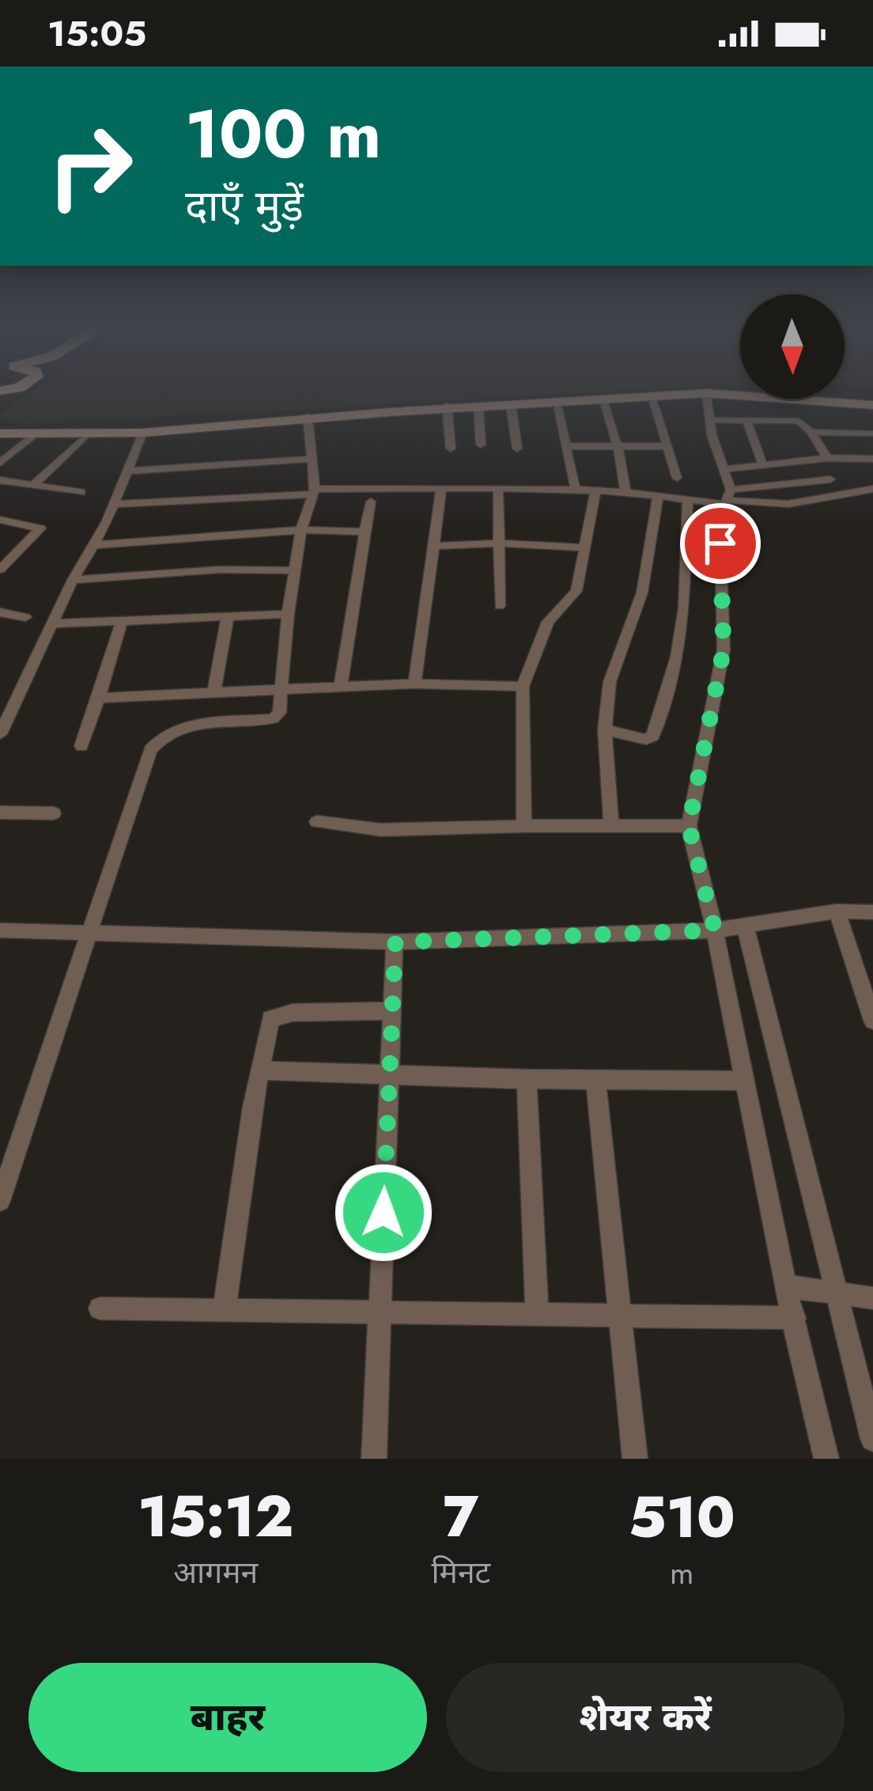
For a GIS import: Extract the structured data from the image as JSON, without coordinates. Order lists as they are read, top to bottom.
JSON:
{
  "north": "bottom",
  "page": {
    "status": "15:05",
    "turn": ["100 m", "दाएँ मुड़ें"],
    "eta": [
      "15:12",
      "आगमन",
      "7",
      "मिनट",
      "510",
      "m"
    ],
    "buttons": ["बाहर", "शेयर करें"]
  }
}
